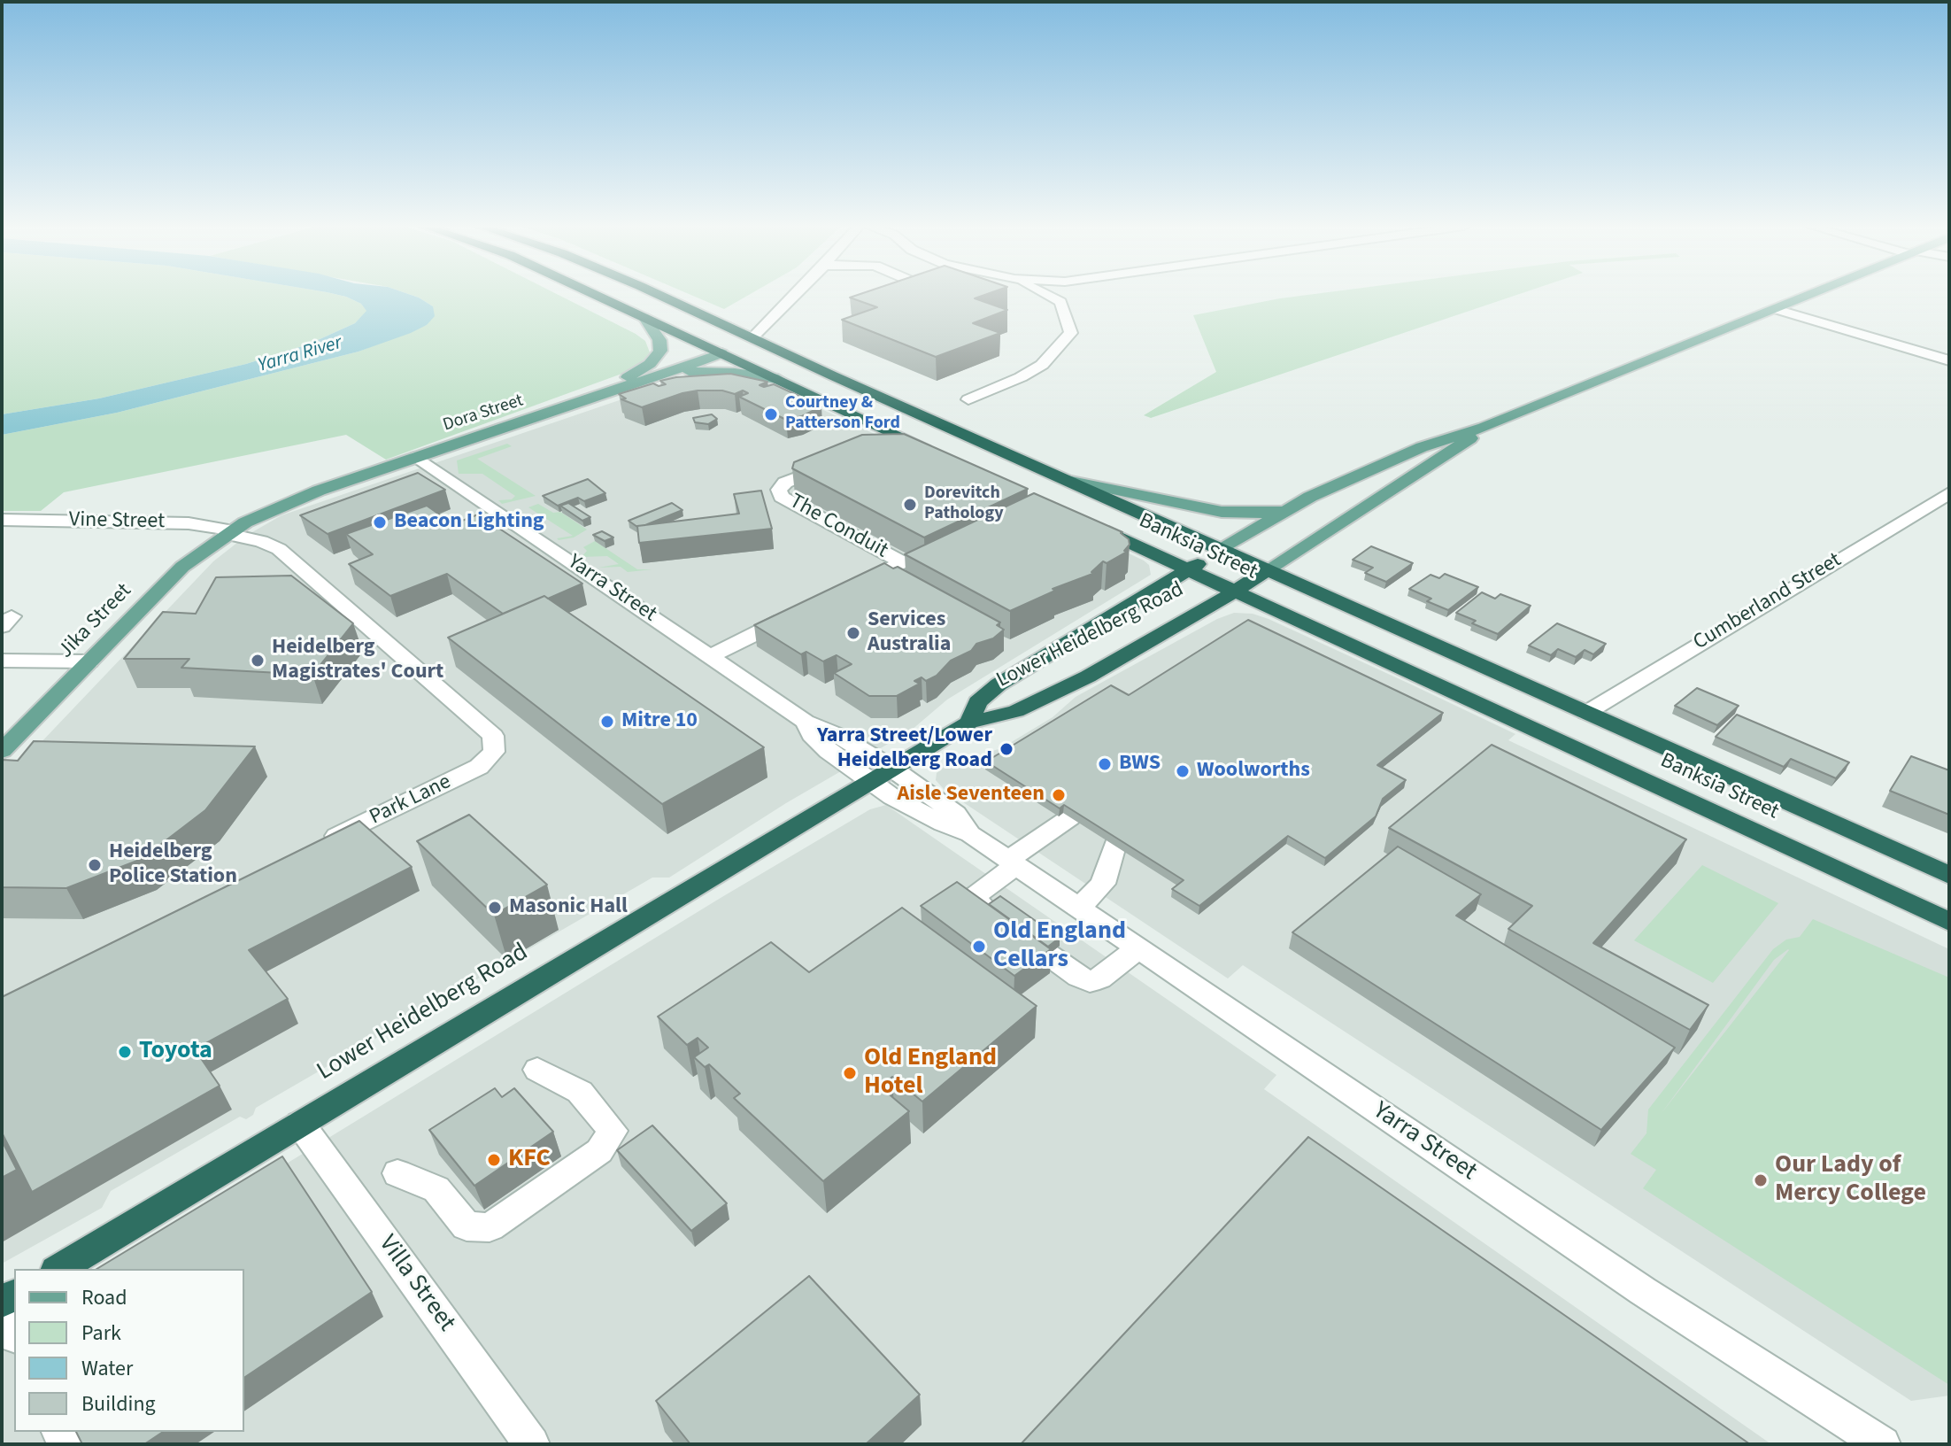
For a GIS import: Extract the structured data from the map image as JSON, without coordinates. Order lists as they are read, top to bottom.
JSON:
{
  "streets": {
    "highway": ["Dora Street", "Banksia Street", "Lower Heidelberg Road"],
    "main road": ["Jika Street"],
    "street": [
      "Vine Street",
      "The Conduit",
      "Yarra Street",
      "Cumberland Street",
      "Park Lane",
      "Villa Street"
    ]
  },
  "crossings": [
    ["Dora Street", "Vine Street"],
    ["Dora Street", "Banksia Street"],
    ["Dora Street", "Yarra Street"],
    ["Dora Street", "Jika Street"],
    ["Dora Street", "Park Lane"],
    ["Vine Street", "Jika Street"],
    ["Vine Street", "Park Lane"],
    ["Banksia Street", "Cumberland Street"],
    ["Banksia Street", "Lower Heidelberg Road"],
    ["Yarra Street", "Lower Heidelberg Road"],
    ["Jika Street", "Park Lane"],
    ["Lower Heidelberg Road", "Villa Street"]
  ],
  "water": ["Yarra River"],
  "places": [
    "Courtney & Patterson Ford",
    "Dorevitch Pathology",
    "Beacon Lighting",
    "Services Australia",
    "Heidelberg Magistrates' Court",
    "Mitre 10",
    "Yarra Street/Lower Heidelberg Road",
    "BWS",
    "Woolworths",
    "Aisle Seventeen",
    "Heidelberg Police Station",
    "Masonic Hall",
    "Old England Cellars",
    "Toyota",
    "Old England Hotel",
    "KFC",
    "Our Lady of Mercy College"
  ],
  "legend": [
    "Road",
    "Park",
    "Water",
    "Building"
  ]
}
